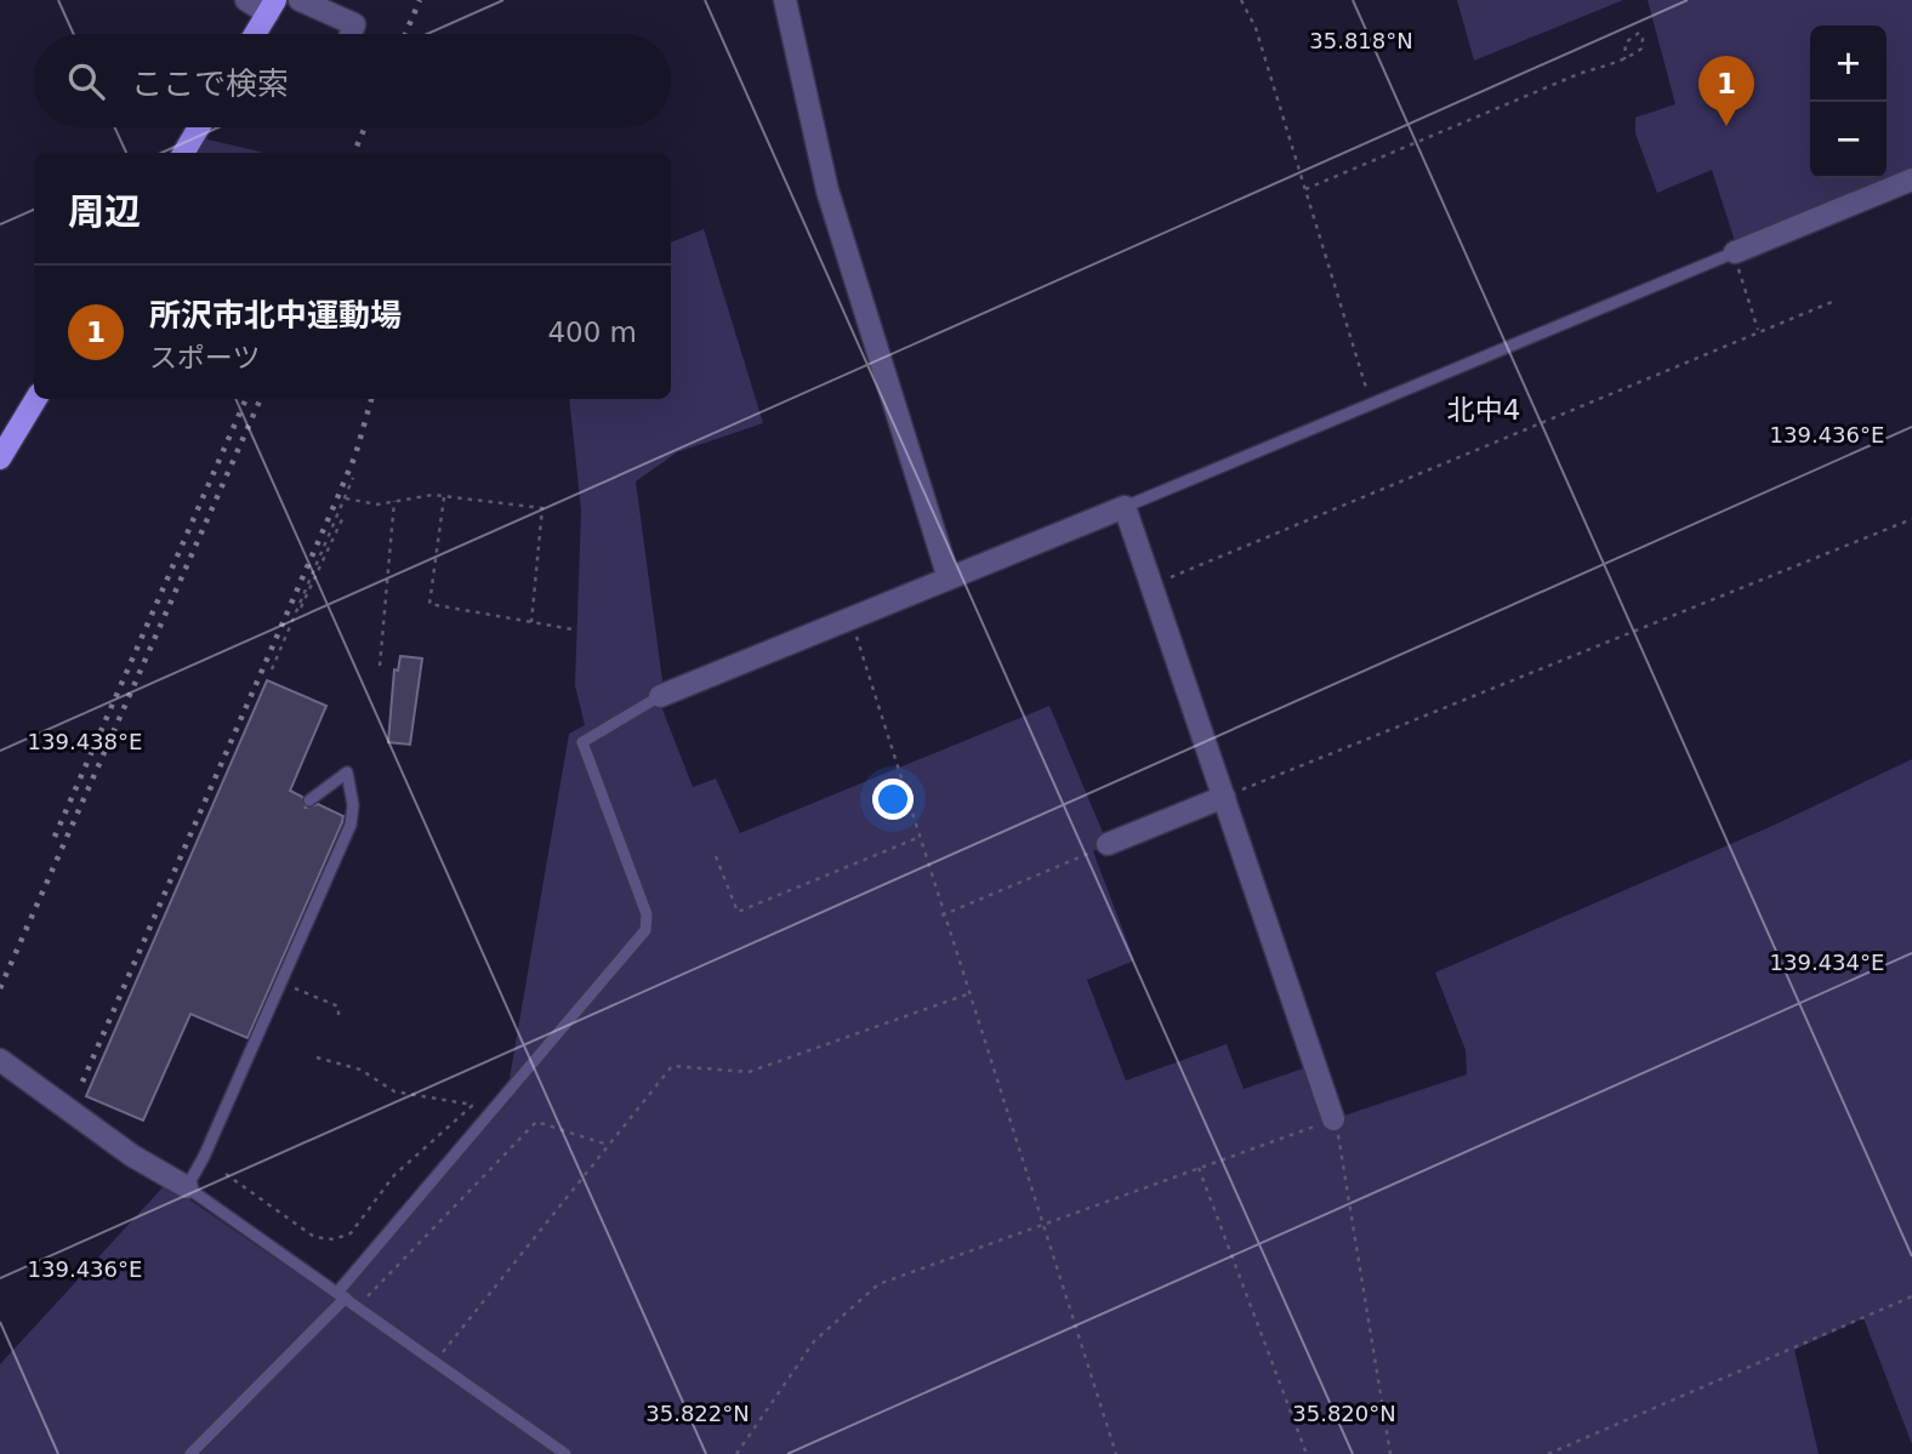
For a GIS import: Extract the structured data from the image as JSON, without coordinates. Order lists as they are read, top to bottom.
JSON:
{
  "districts": ["北中4"],
  "page": {
    "map_buttons": ["+", "−"],
    "search": "ここで検索",
    "pins": "1",
    "heading": "周辺",
    "list": [
      {
        "mark": "1",
        "name": "所沢市北中運動場",
        "note": "スポーツ",
        "value": "400 m"
      }
    ]
  },
  "coordinates": [
    "35.818°N",
    "139.436°E",
    "139.438°E",
    "139.434°E",
    "35.822°N",
    "35.820°N"
  ]
}
